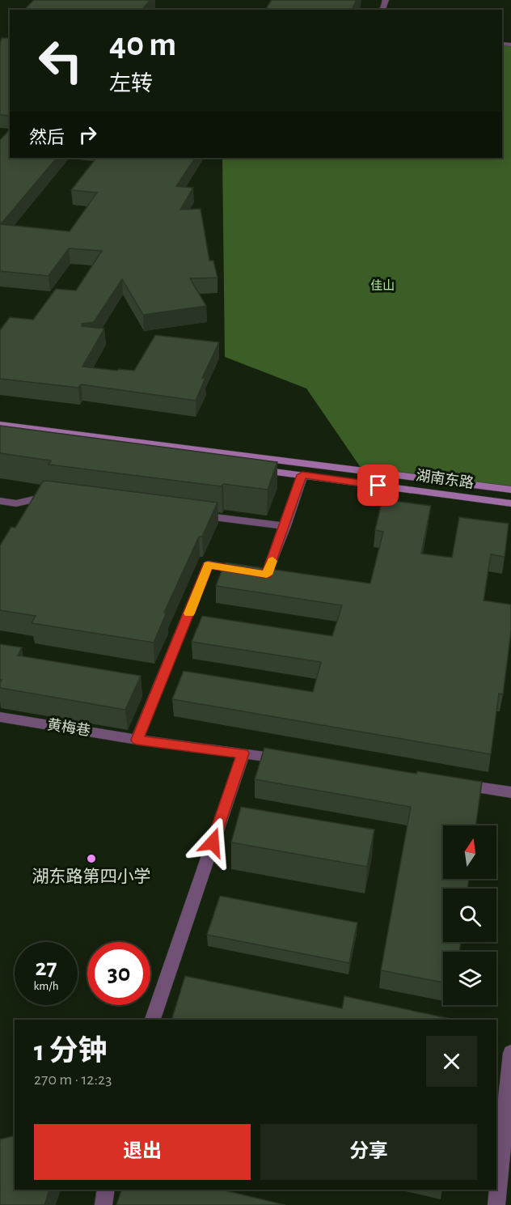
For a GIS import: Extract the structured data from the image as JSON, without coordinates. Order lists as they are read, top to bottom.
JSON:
{
  "streets": {
    "main road": ["湖南东路"],
    "street": ["黄梅巷"]
  },
  "parks": ["佳山"],
  "places": ["湖东路第四小学"],
  "north": "top",
  "page": {
    "turn": ["40 m", "左转"],
    "then": "然后",
    "speed": "27 km/h",
    "limit": "30",
    "heading": ["1 分钟", "270 m · 12:23"],
    "buttons": ["退出", "分享"]
  }
}
